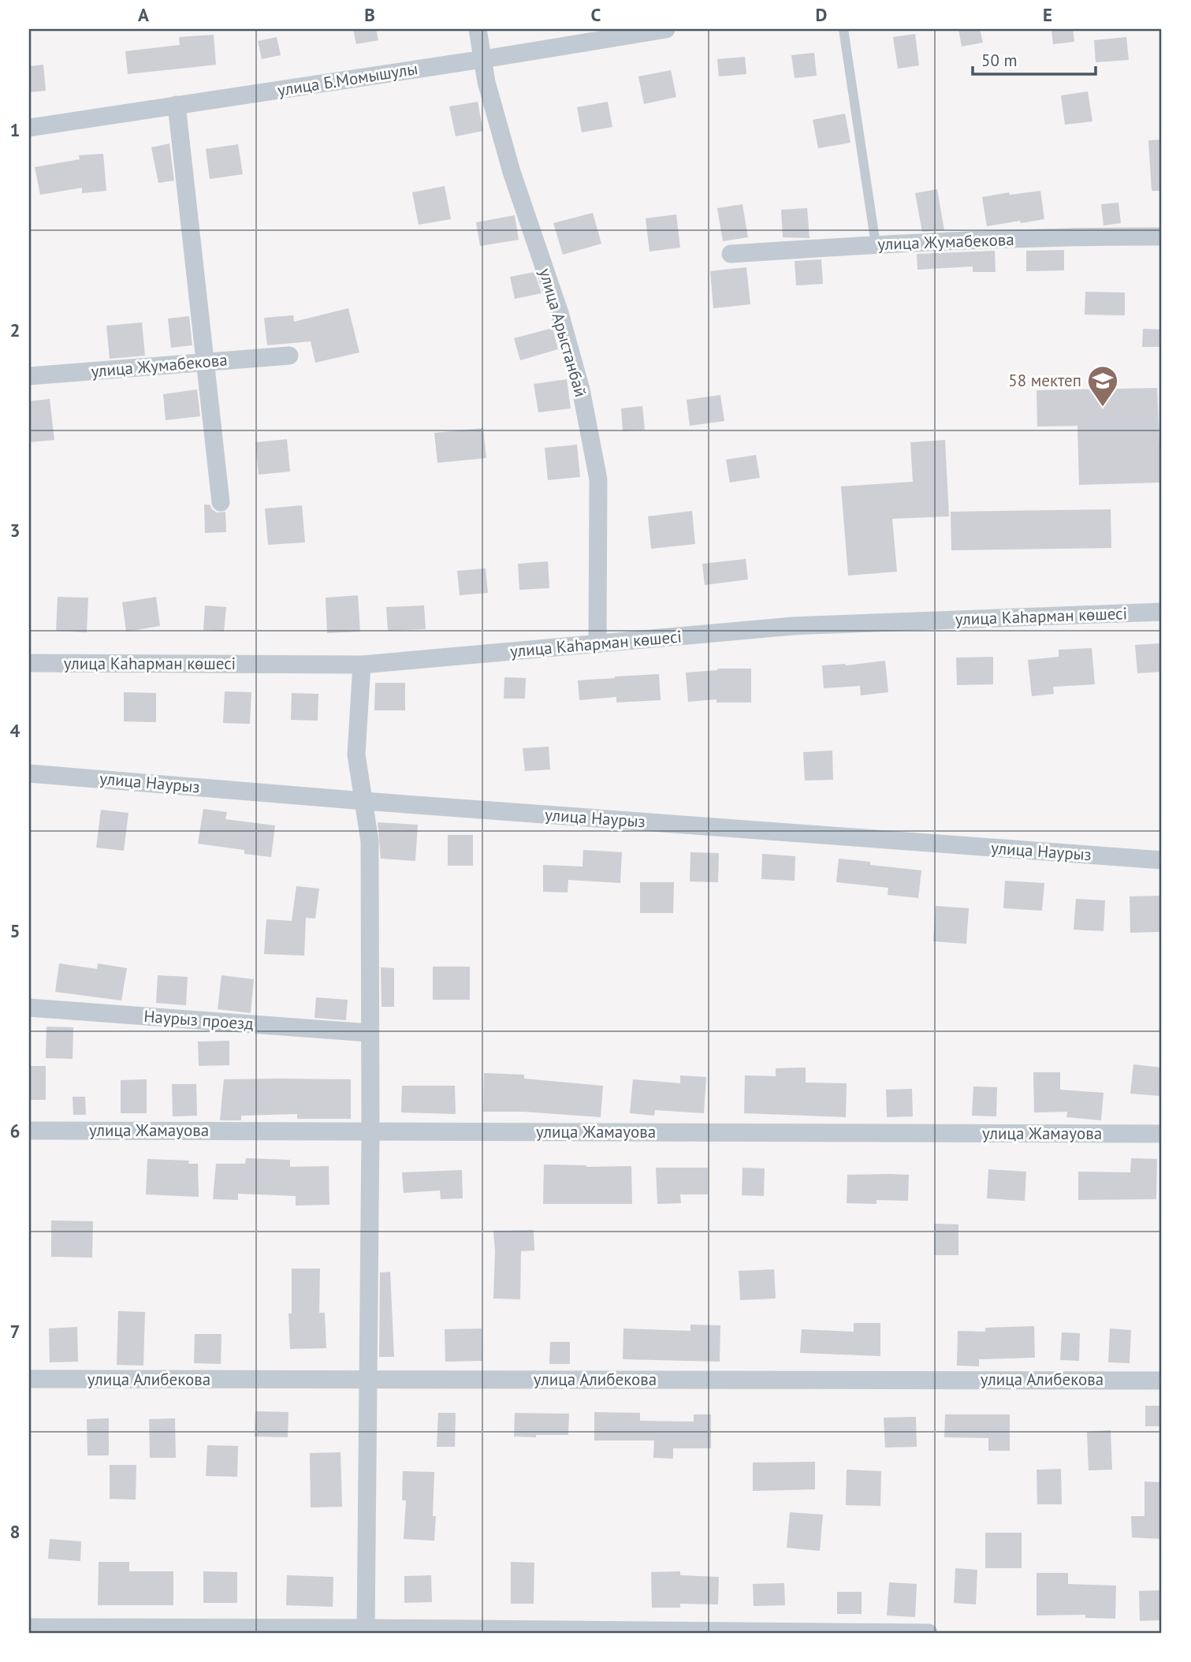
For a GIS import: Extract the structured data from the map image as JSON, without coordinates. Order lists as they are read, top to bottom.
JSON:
{
  "streets": {
    "street": [
      "улица Б.Момышулы",
      "улица Жумабекова",
      "улица Арыстанбай",
      "улица Каһарман көшесі",
      "улица Наурыз",
      "Наурыз проезд",
      "улица Жамауова",
      "улица Алибекова"
    ]
  },
  "crossings": [
    ["улица Б.Момышулы", "улица Арыстанбай"],
    ["улица Арыстанбай", "улица Каһарман көшесі"]
  ],
  "places": {
    "school or university": ["58 мектеп"]
  },
  "scale_bar": "50 m",
  "grid": {
    "columns": [
      "A",
      "B",
      "C",
      "D",
      "E"
    ],
    "rows": [
      "1",
      "2",
      "3",
      "4",
      "5",
      "6",
      "7",
      "8"
    ]
  }
}
